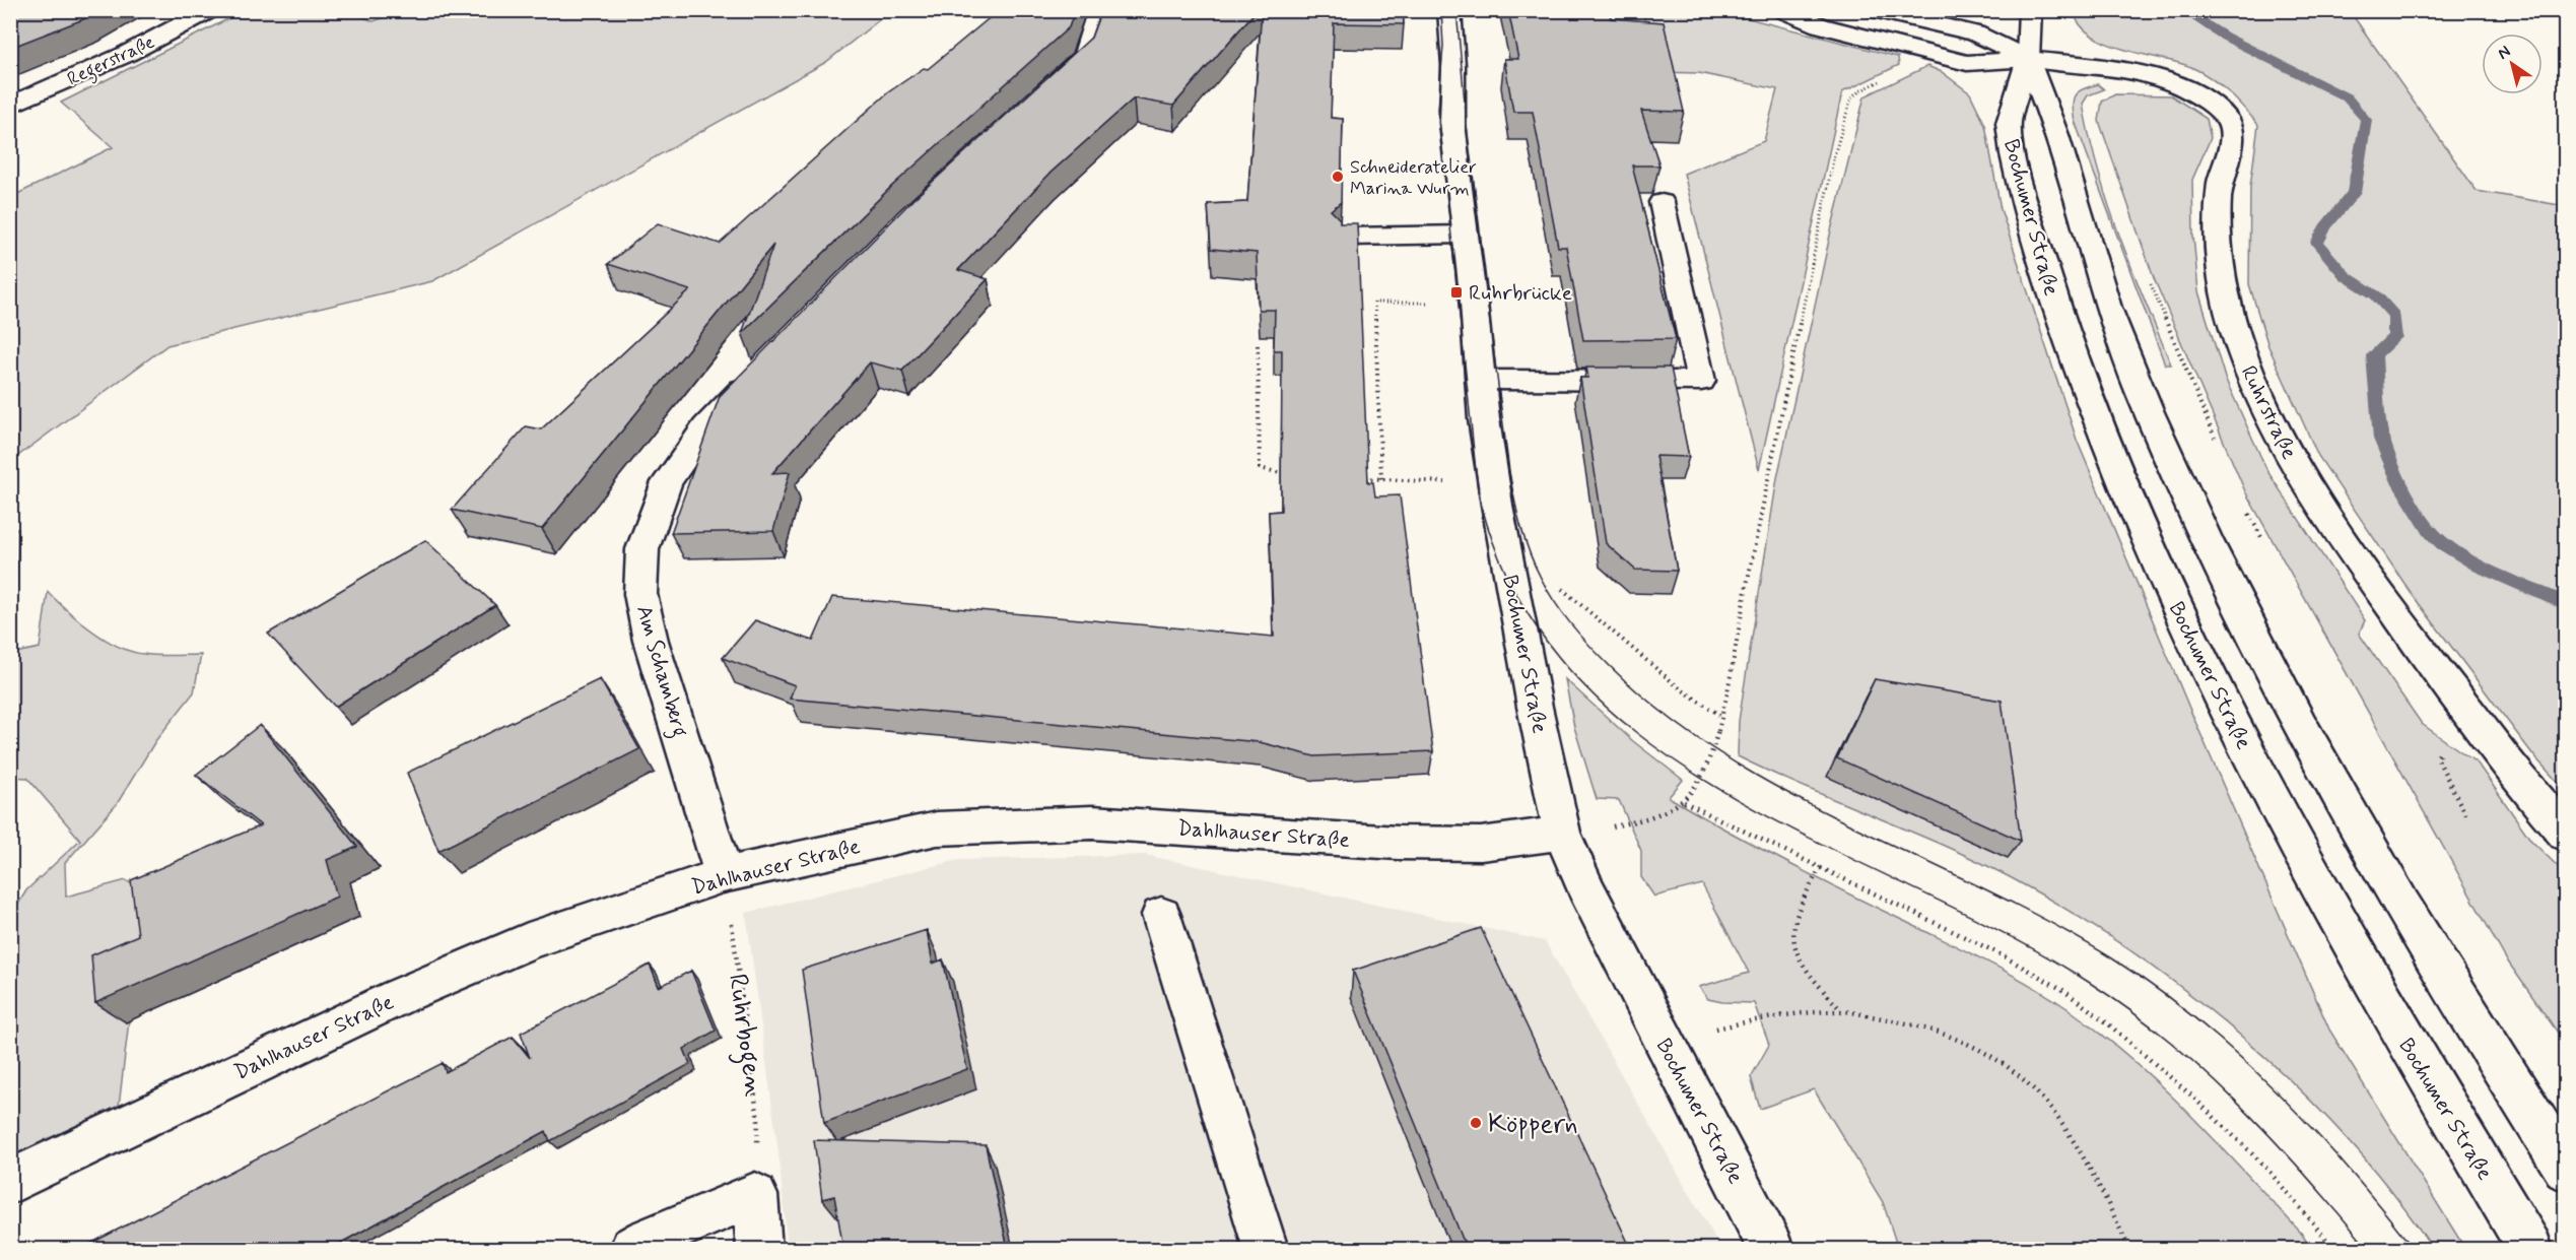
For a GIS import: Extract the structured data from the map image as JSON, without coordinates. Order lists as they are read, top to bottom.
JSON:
{
  "streets": {
    "street": [
      "Regerstraße",
      "Bochumer Straße",
      "Ruhrstraße",
      "Am Schamberg",
      "Dahlhauser Straße"
    ],
    "path": ["Ruhrbogen"]
  },
  "crossings": [
    ["Bochumer Straße", "Ruhrstraße"],
    ["Bochumer Straße", "Dahlhauser Straße"],
    ["Am Schamberg", "Dahlhauser Straße"],
    ["Am Schamberg", "Ruhrbogen"],
    ["Dahlhauser Straße", "Ruhrbogen"]
  ],
  "places": {
    "other": ["Schneideratelier Marina Wurm", "Köppern"],
    "transit": ["Ruhrbrücke"]
  },
  "north": "top left"
}
